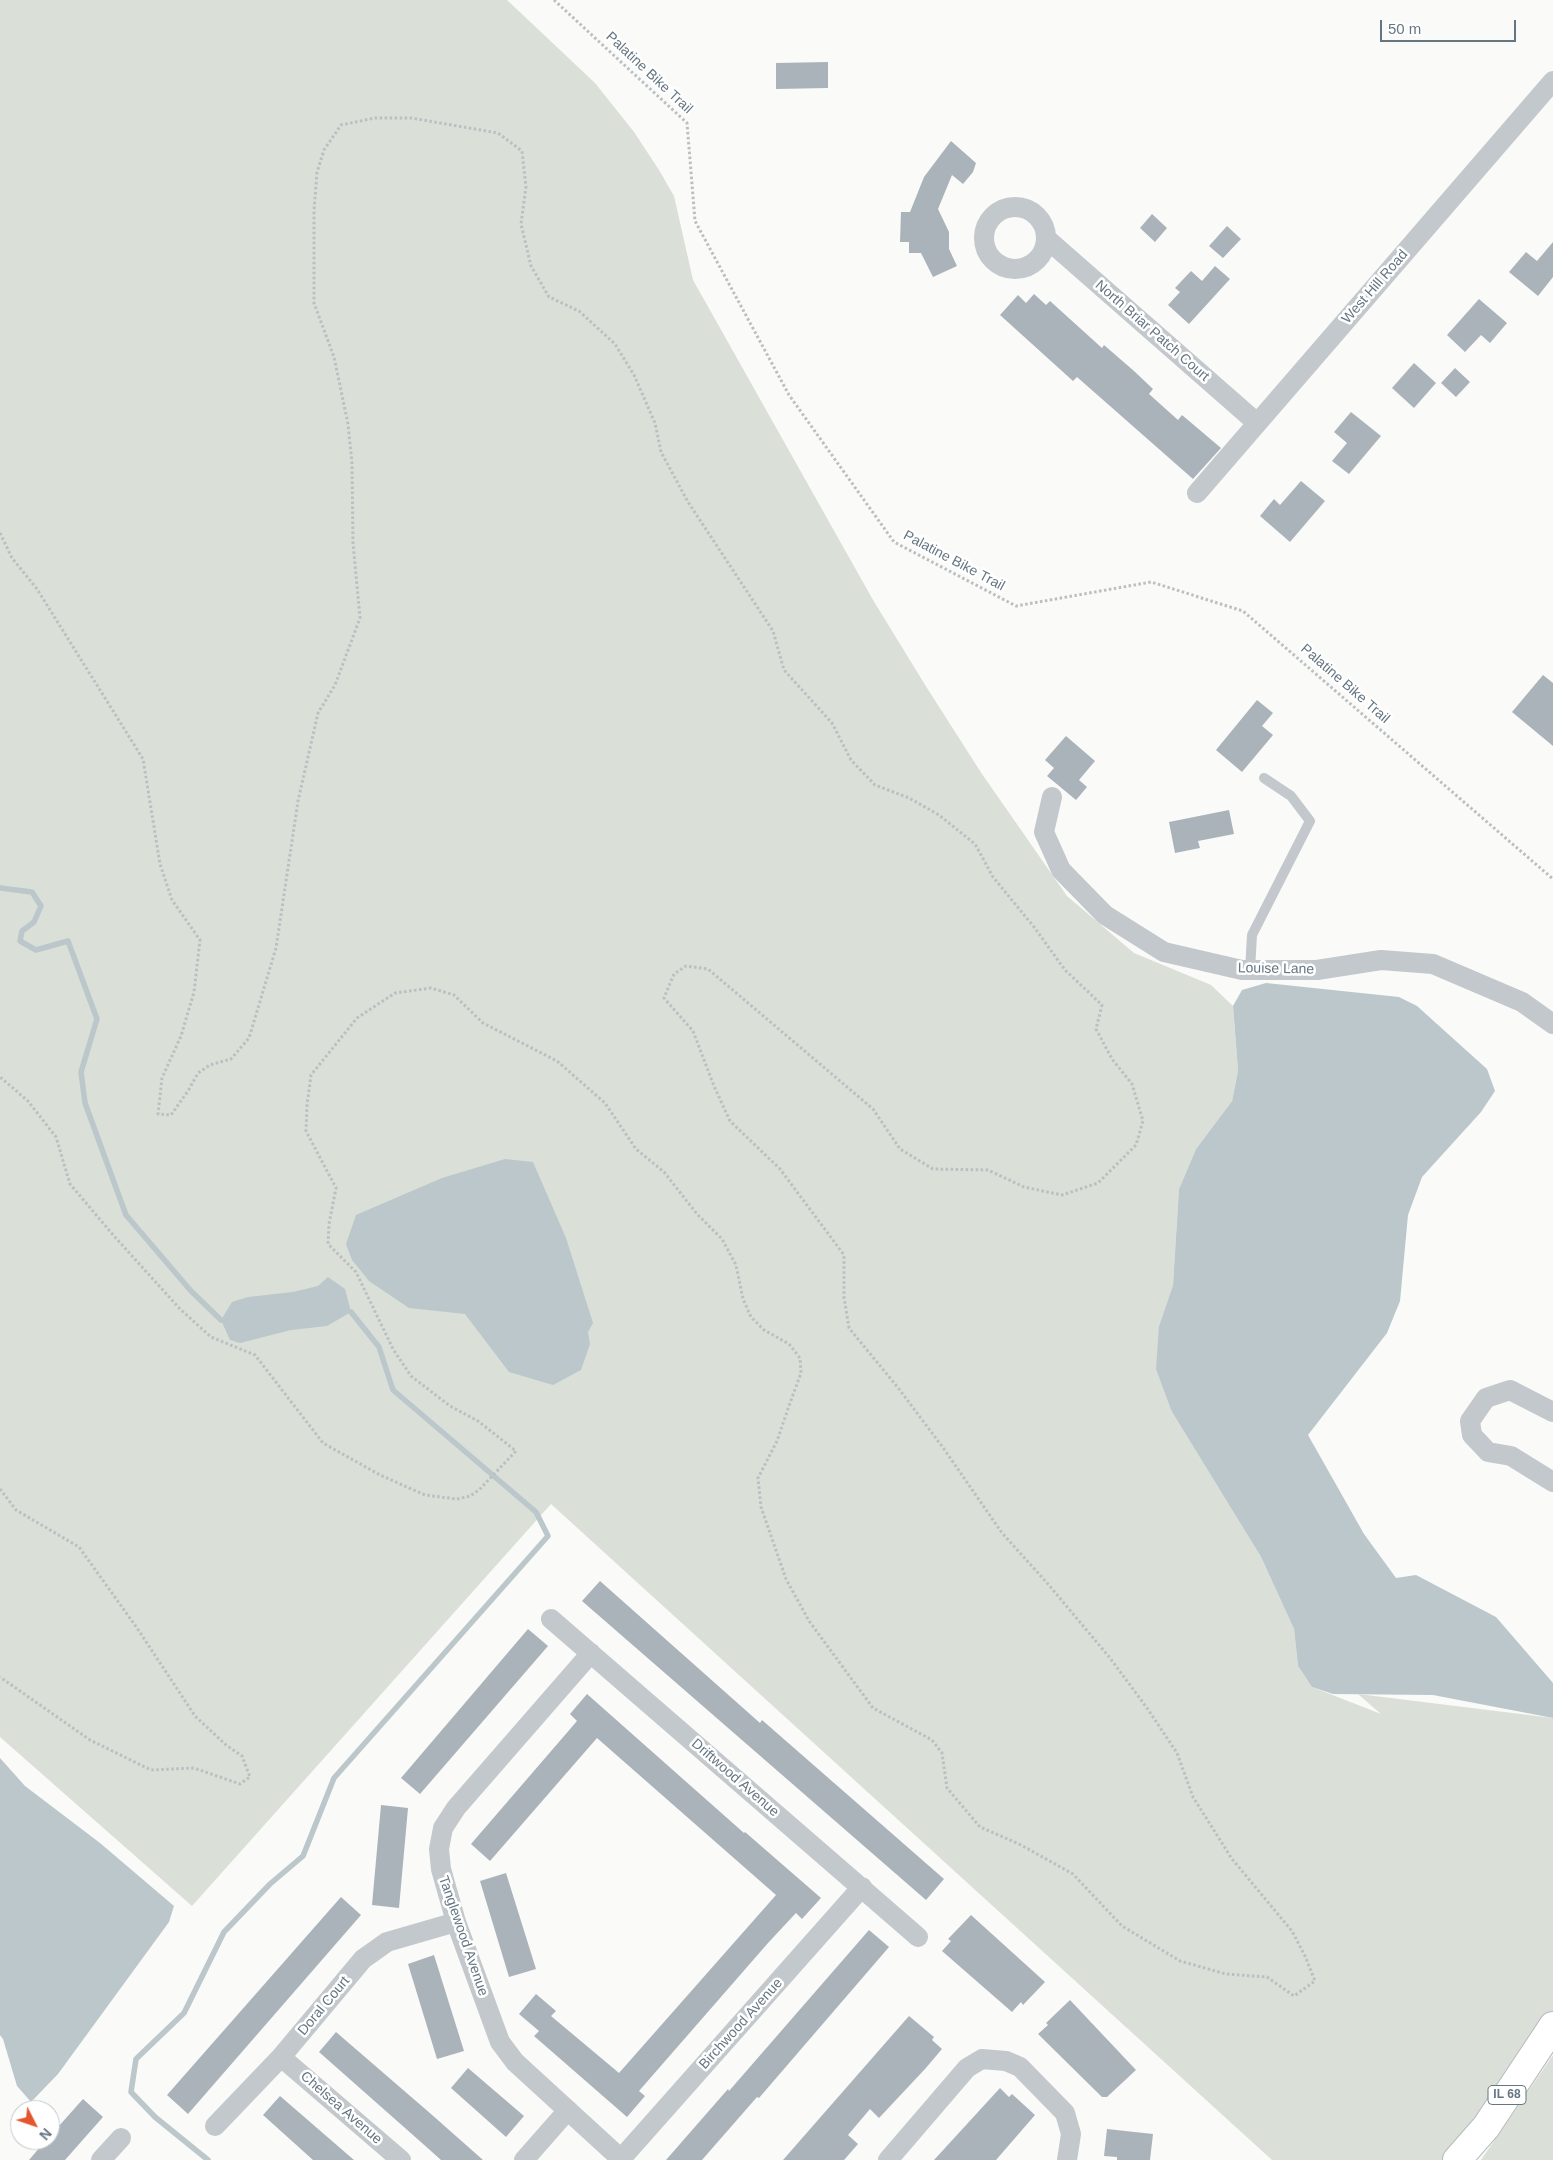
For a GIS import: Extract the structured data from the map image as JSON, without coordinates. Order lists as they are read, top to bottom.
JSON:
{
  "streets": {
    "main road": ["IL 68"],
    "street": [
      "West Hill Road",
      "North Briar Patch Court",
      "Louise Lane",
      "Driftwood Avenue",
      "Tanglewood Avenue",
      "Doral Court",
      "Birchwood Avenue",
      "Chelsea Avenue"
    ],
    "path": ["Palatine Bike Trail"]
  },
  "crossings": [
    ["West Hill Road", "North Briar Patch Court"],
    ["Driftwood Avenue", "Tanglewood Avenue"],
    ["Driftwood Avenue", "Birchwood Avenue"],
    ["Tanglewood Avenue", "Doral Court"],
    ["Tanglewood Avenue", "Birchwood Avenue"],
    ["Doral Court", "Chelsea Avenue"]
  ],
  "scale_bar": "50 m",
  "north": "bottom right"
}
